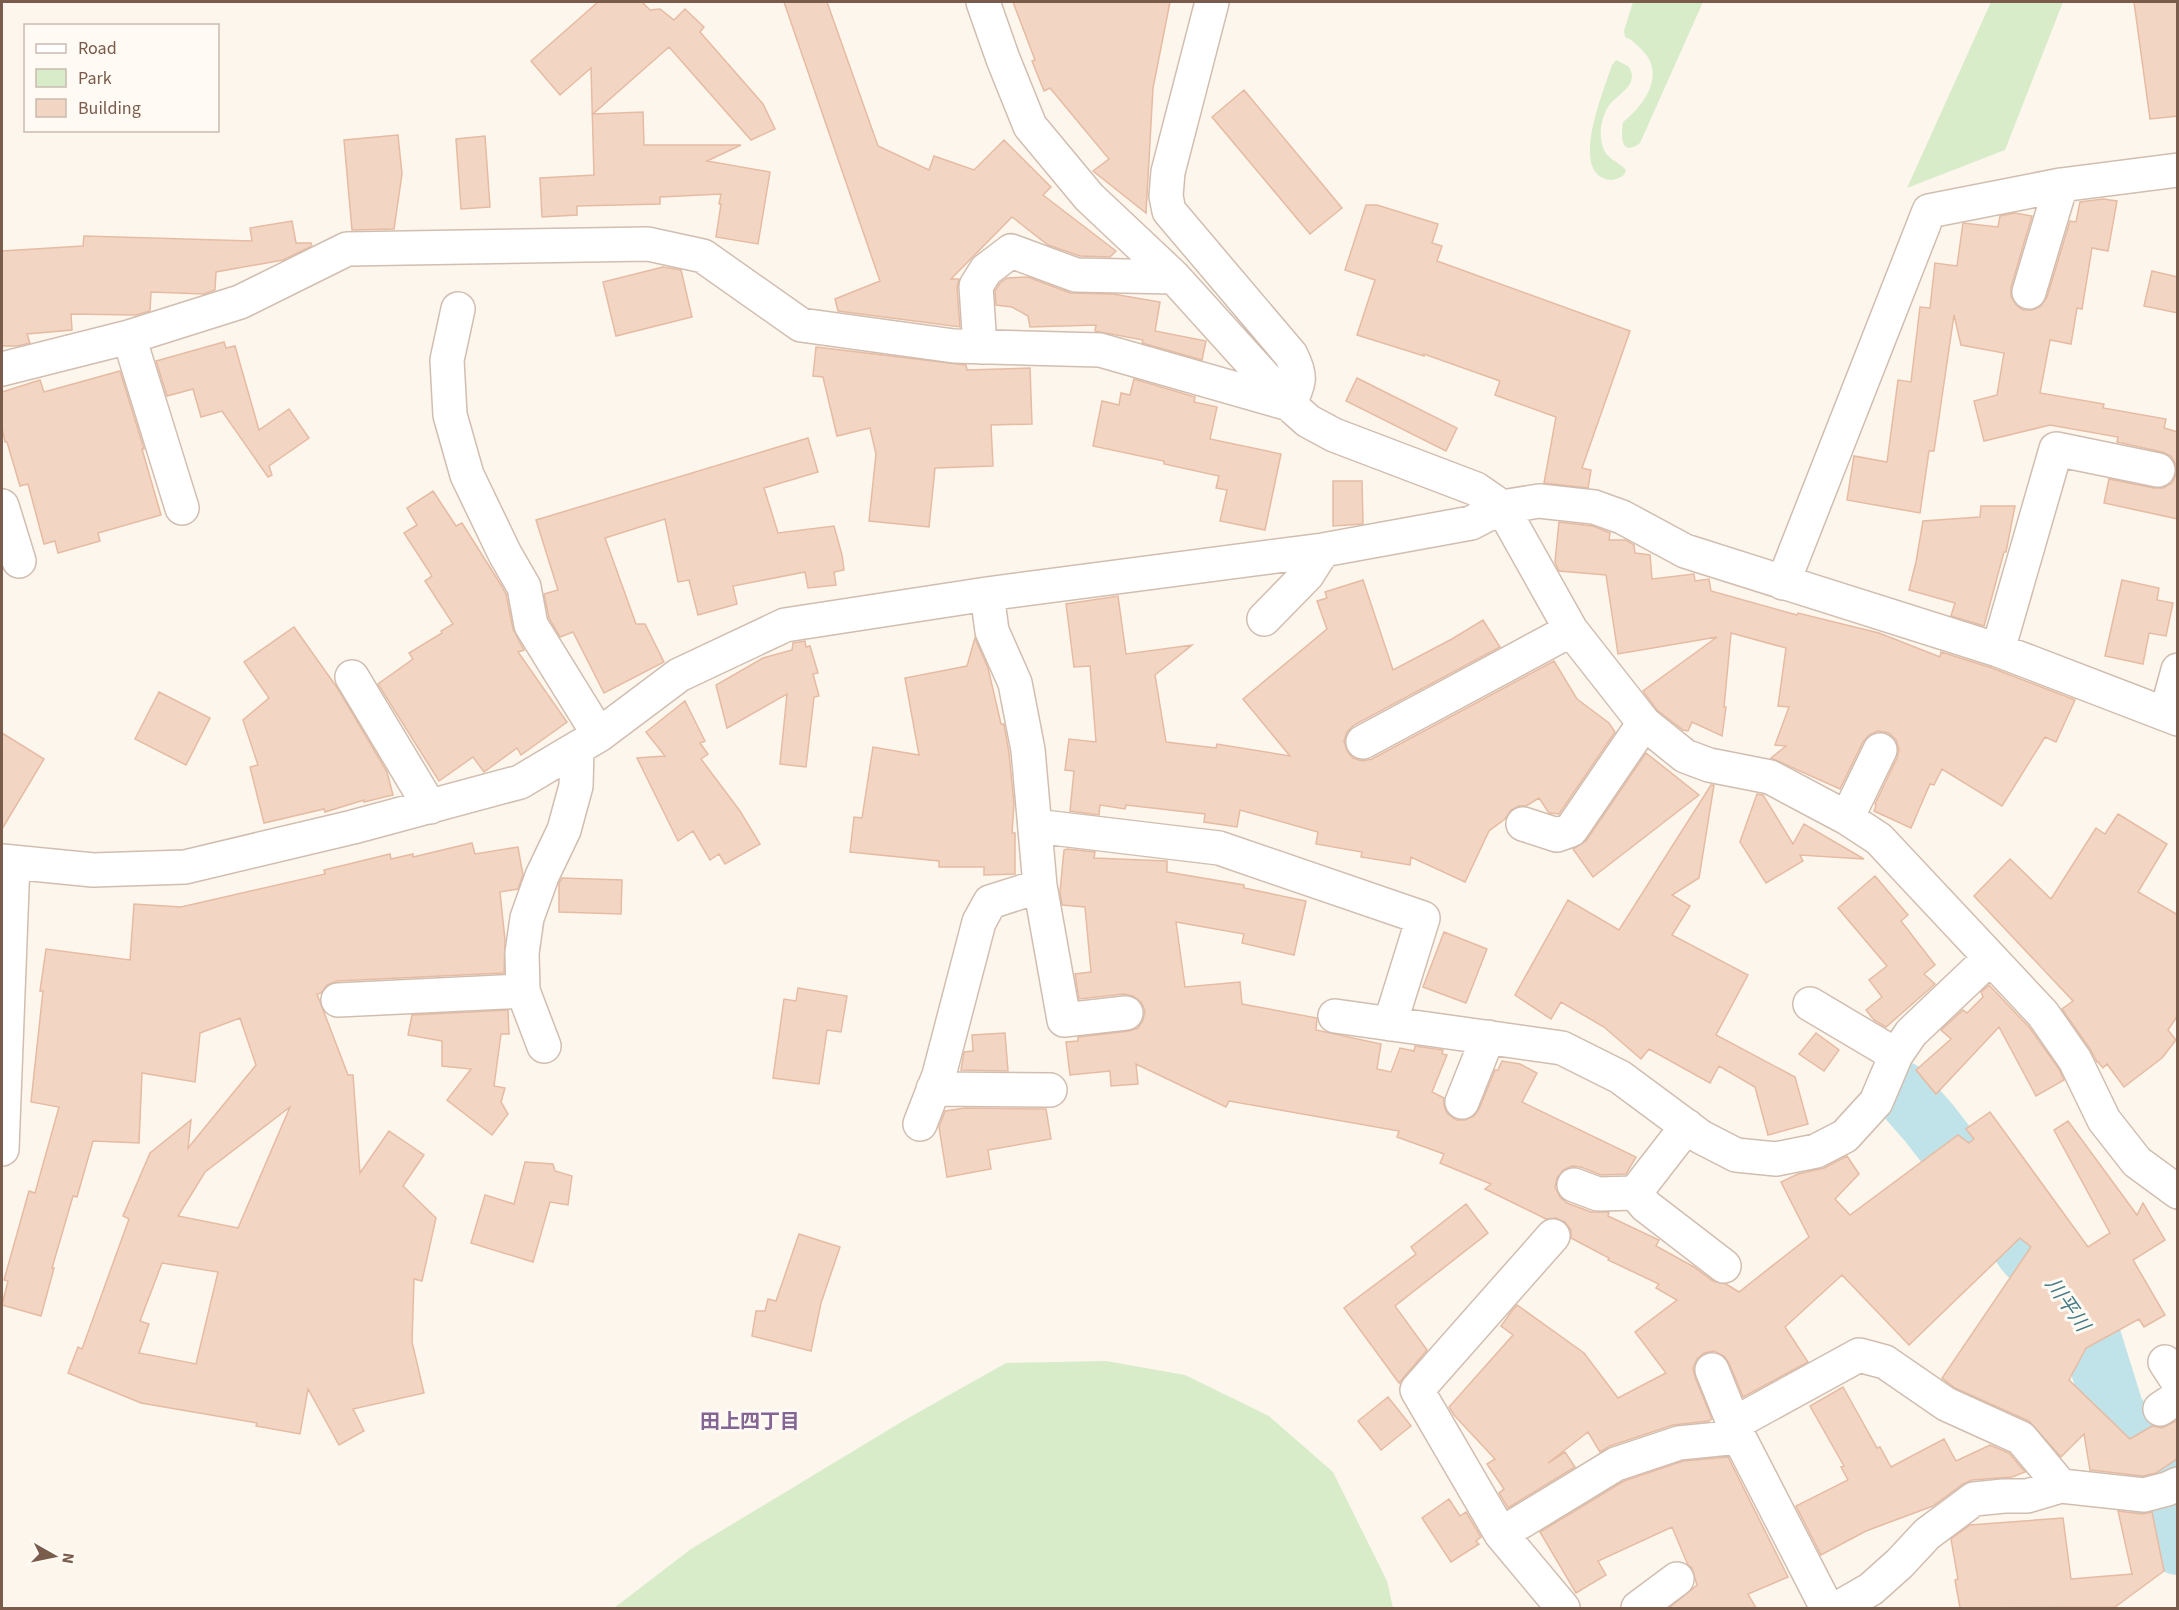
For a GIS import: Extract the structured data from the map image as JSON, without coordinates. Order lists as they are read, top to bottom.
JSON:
{
  "districts": ["田上四丁目"],
  "water": ["川平川"],
  "legend": ["Road", "Park", "Building"],
  "north": "right"
}
